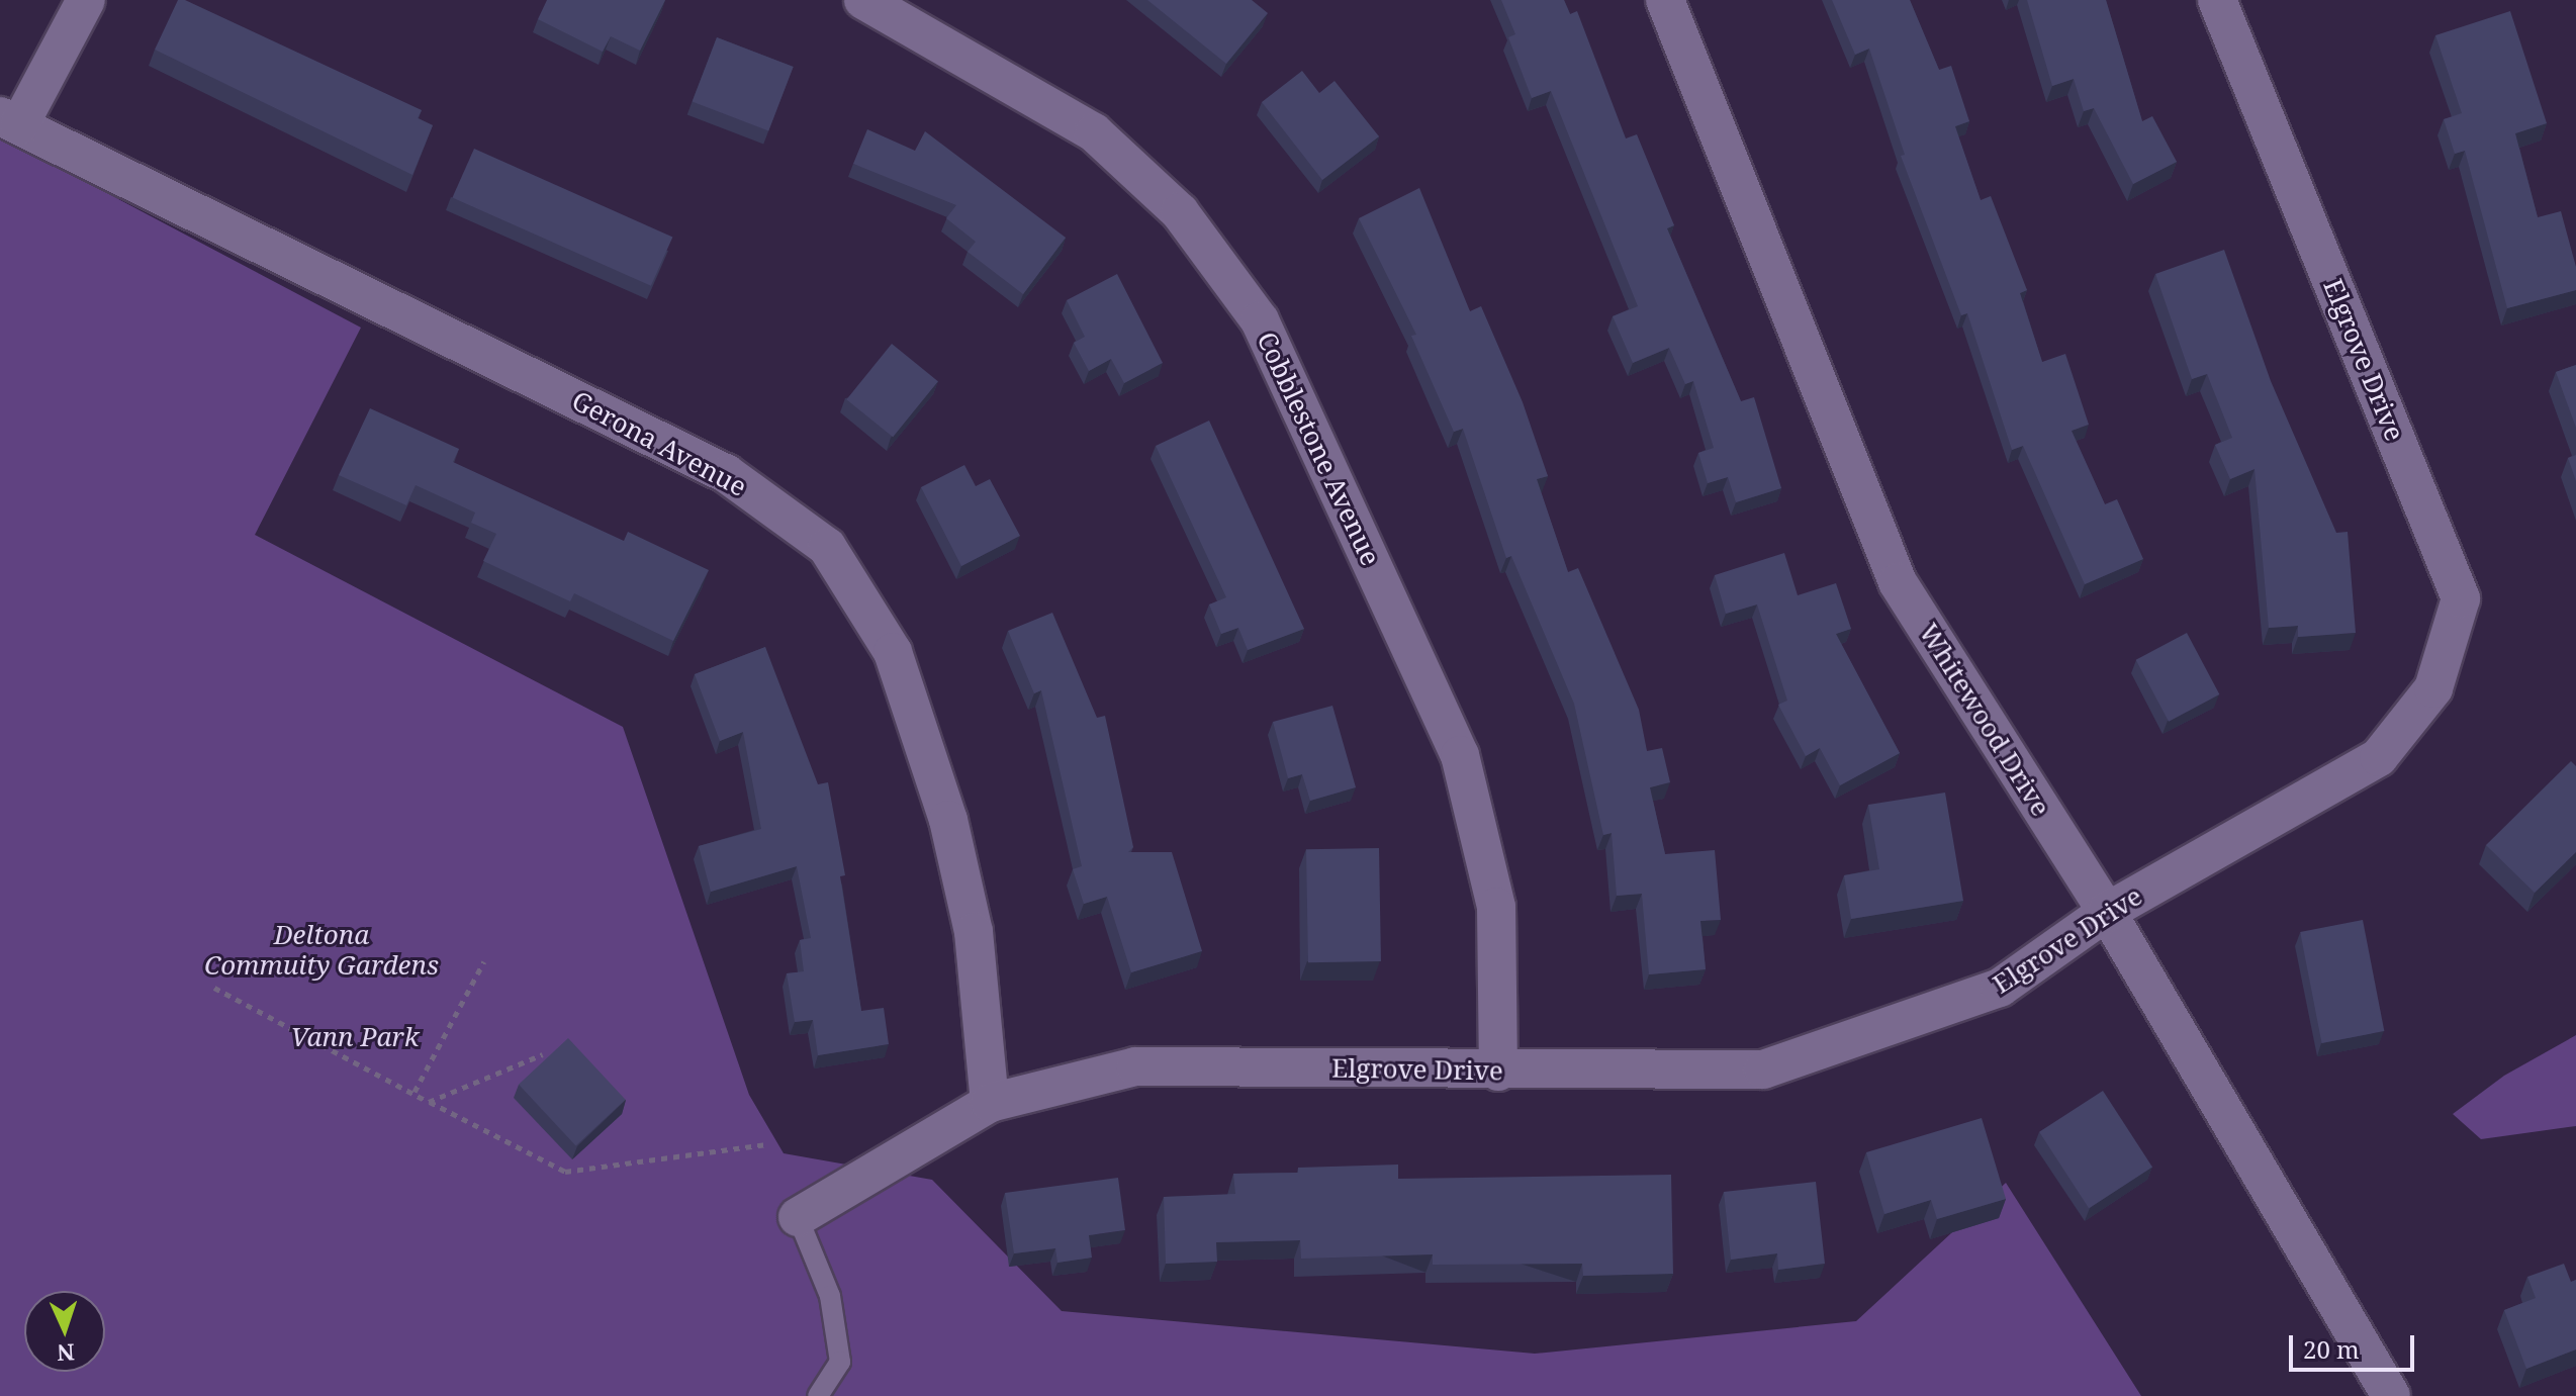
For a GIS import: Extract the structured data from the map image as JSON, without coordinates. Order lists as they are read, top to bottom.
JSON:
{
  "streets": {
    "street": [
      "Elgrove Drive",
      "Gerona Avenue",
      "Cobblestone Avenue",
      "Whitewood Drive"
    ]
  },
  "crossings": [
    ["Elgrove Drive", "Gerona Avenue"],
    ["Elgrove Drive", "Cobblestone Avenue"],
    ["Elgrove Drive", "Whitewood Drive"]
  ],
  "parks": ["Deltona Commuity Gardens", "Vann Park"],
  "scale_bar": "20 m",
  "north": "bottom"
}
